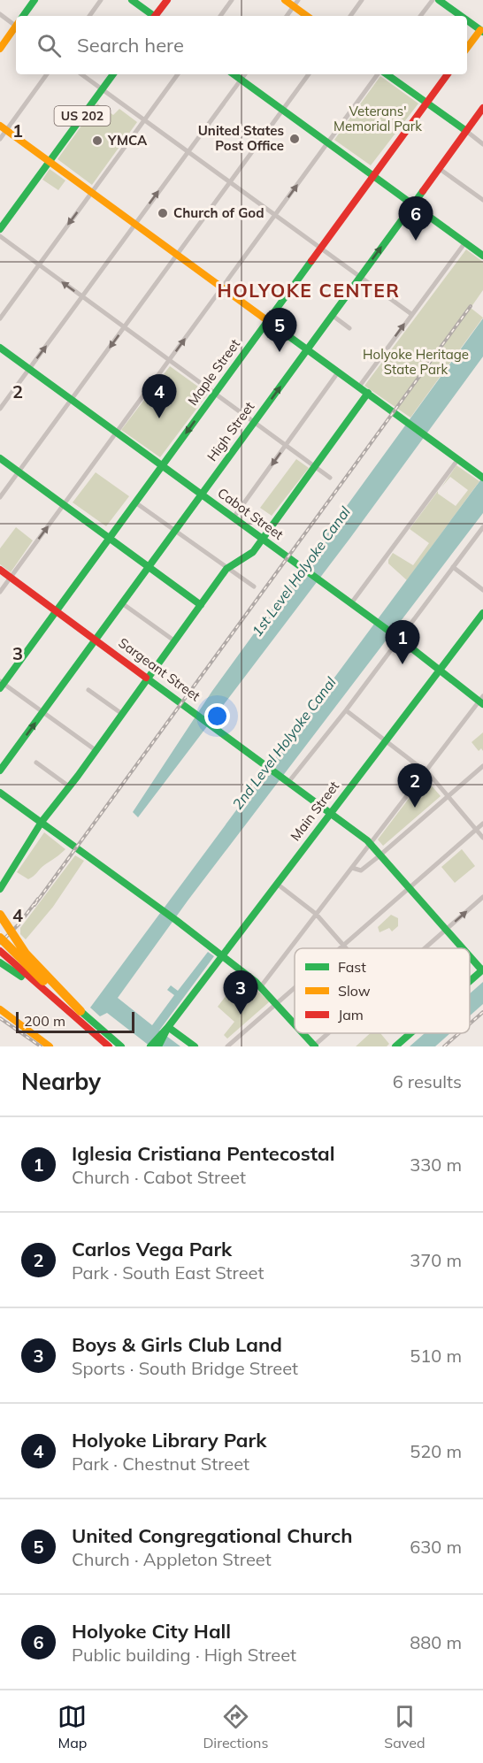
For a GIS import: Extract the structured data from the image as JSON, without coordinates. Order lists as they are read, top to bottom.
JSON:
{
  "streets": {
    "main road": [
      "US 202",
      "Maple Street",
      "High Street",
      "Cabot Street",
      "Sargeant Street",
      "Main Street"
    ]
  },
  "crossings": [
    ["Maple Street", "Cabot Street"],
    ["Maple Street", "Sargeant Street"],
    ["High Street", "Cabot Street"],
    ["High Street", "Sargeant Street"],
    ["Cabot Street", "Main Street"],
    ["Sargeant Street", "Main Street"]
  ],
  "districts": ["HOLYOKE CENTER"],
  "water": ["1st Level Holyoke Canal", "2nd Level Holyoke Canal"],
  "parks": ["Veterans' Memorial Park", "Holyoke Heritage State Park"],
  "places": ["United States Post Office", "YMCA", "Church of God"],
  "legend": ["Fast", "Slow", "Jam"],
  "scale_bar": "200 m",
  "page": {
    "search": "Search here",
    "pins": [
      "6",
      "5",
      "4",
      "1",
      "2",
      "3"
    ],
    "scale": "200 m",
    "heading": ["Nearby", "6 results"],
    "list": [
      {
        "mark": "1",
        "name": "Iglesia Cristiana Pentecostal",
        "note": "Church · Cabot Street",
        "value": "330 m"
      },
      {
        "mark": "2",
        "name": "Carlos Vega Park",
        "note": "Park · South East Street",
        "value": "370 m"
      },
      {
        "mark": "3",
        "name": "Boys & Girls Club Land",
        "note": "Sports · South Bridge Street",
        "value": "510 m"
      },
      {
        "mark": "4",
        "name": "Holyoke Library Park",
        "note": "Park · Chestnut Street",
        "value": "520 m"
      },
      {
        "mark": "5",
        "name": "United Congregational Church",
        "note": "Church · Appleton Street",
        "value": "630 m"
      },
      {
        "mark": "6",
        "name": "Holyoke City Hall",
        "note": "Public building · High Street",
        "value": "880 m"
      }
    ],
    "nav": ["Map", "Directions", "Saved"]
  },
  "grid": {
    "rows": [
      "1",
      "2",
      "3",
      "4"
    ]
  }
}
